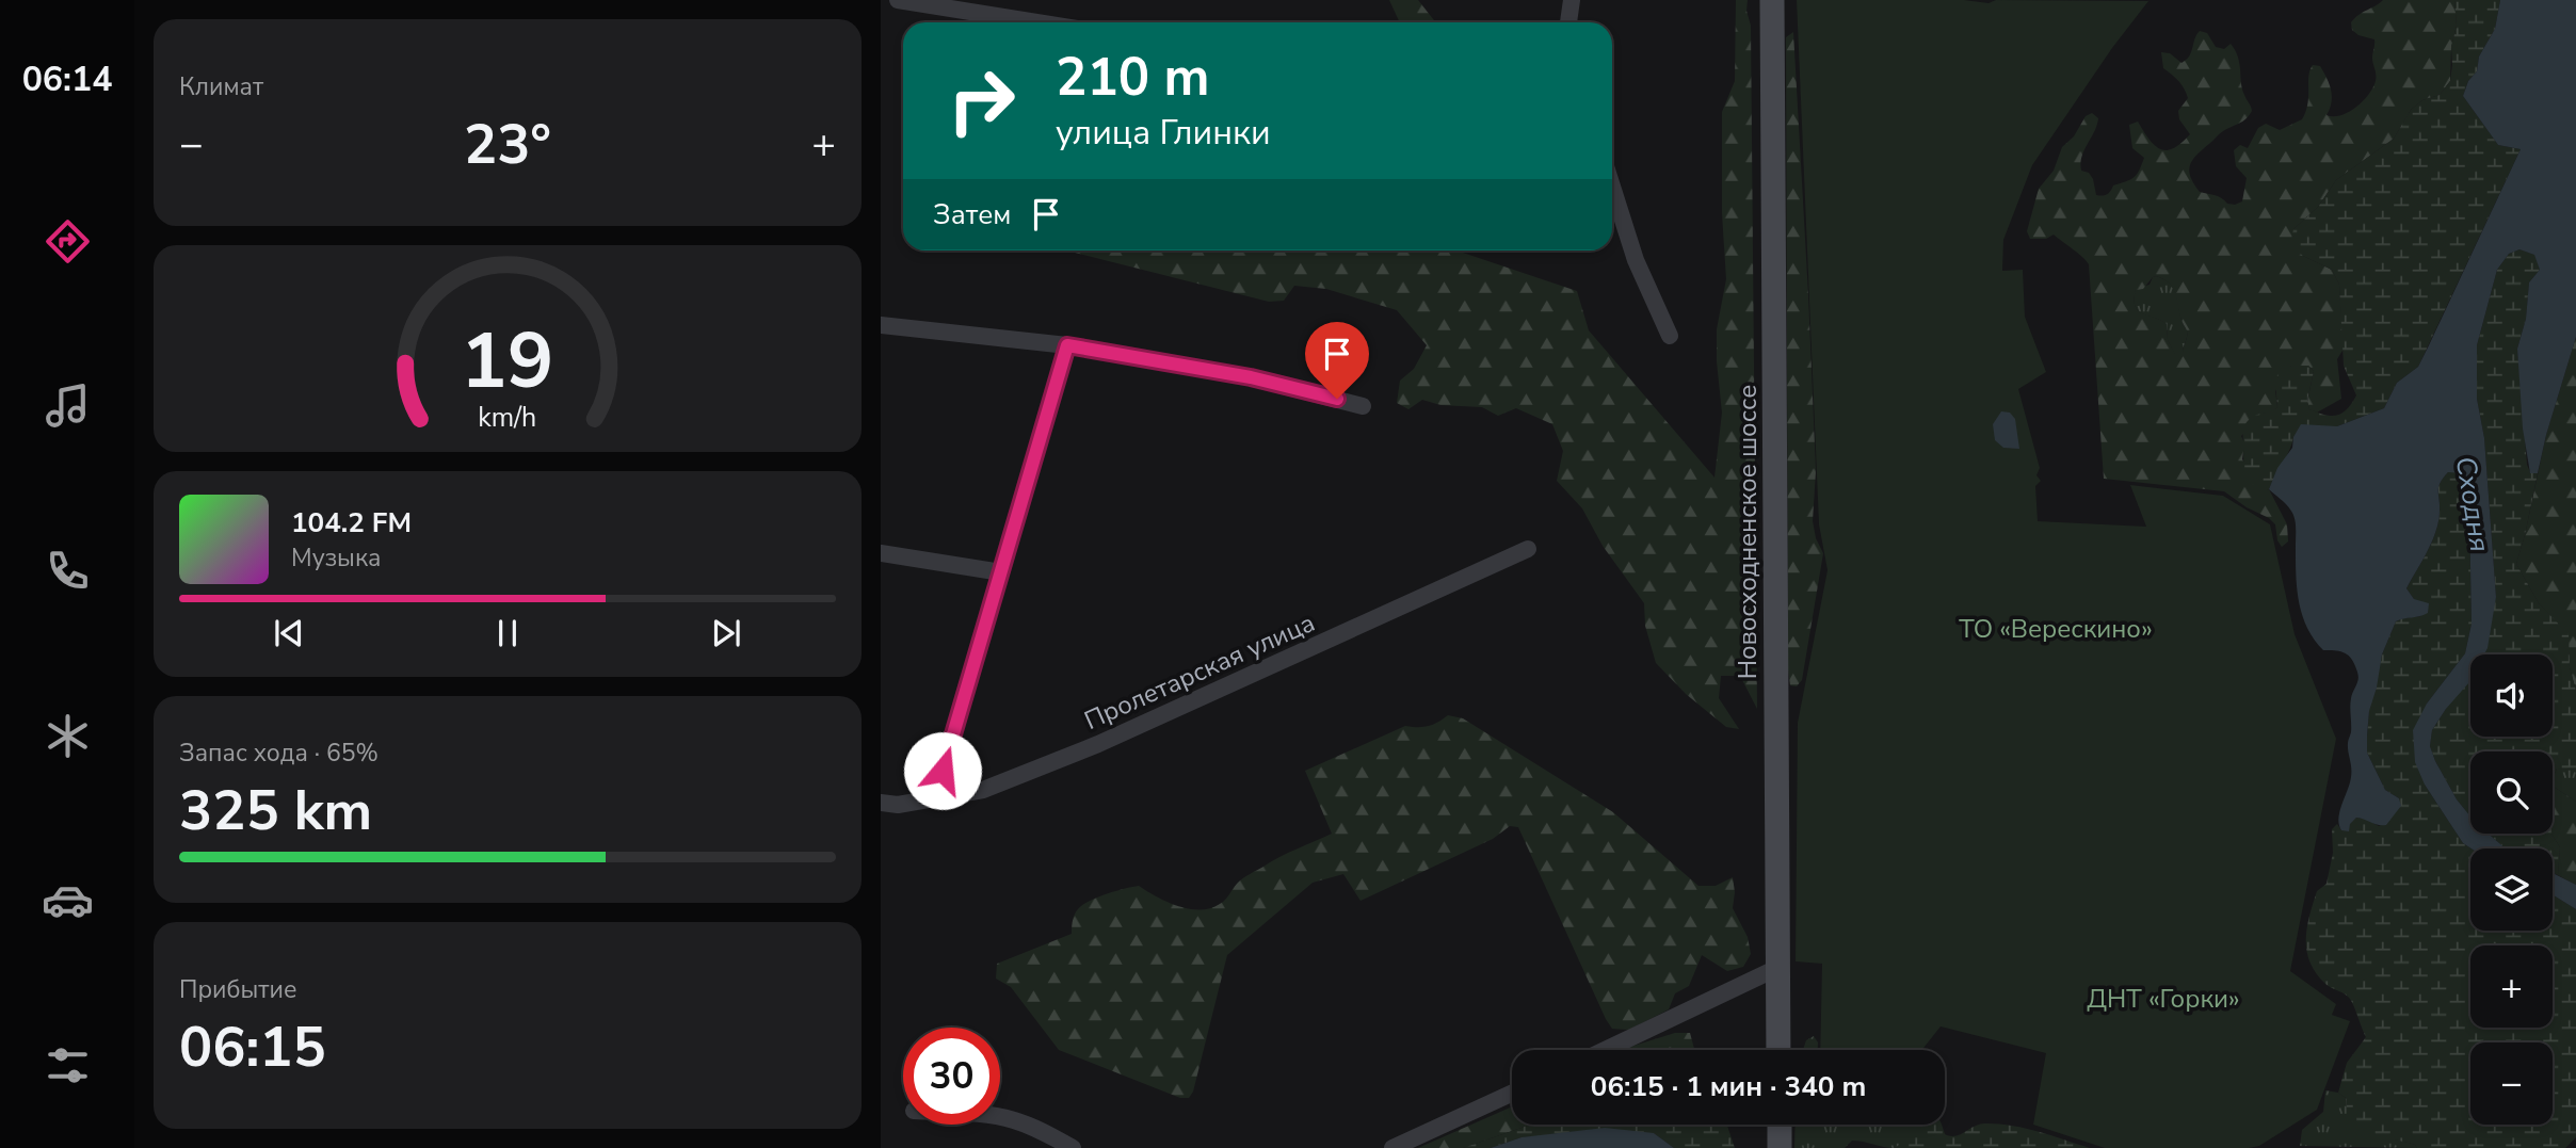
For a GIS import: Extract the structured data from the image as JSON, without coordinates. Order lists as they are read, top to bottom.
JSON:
{
  "streets": {
    "main road": ["Новосходненское шоссе"],
    "street": ["Пролетарская улица"]
  },
  "water": ["Сходня"],
  "parks": ["ТО «Верескино»", "ДНТ «Горки»"],
  "page": {
    "tabs": "06:14",
    "tile": [
      "Климат",
      ["Запас хода · 65%", "325 km"],
      ["Прибытие", "06:15"]
    ],
    "turn": ["210 m", "улица Глинки"],
    "heat": ["−", "23°", "+"],
    "then": "Затем",
    "song": ["104.2 FM", "Музыка"],
    "map_buttons": ["+", "−"],
    "limit": "30",
    "trip": "06:15 · 1 мин · 340 m",
    "gauge": ["19", "km/h"]
  }
}
